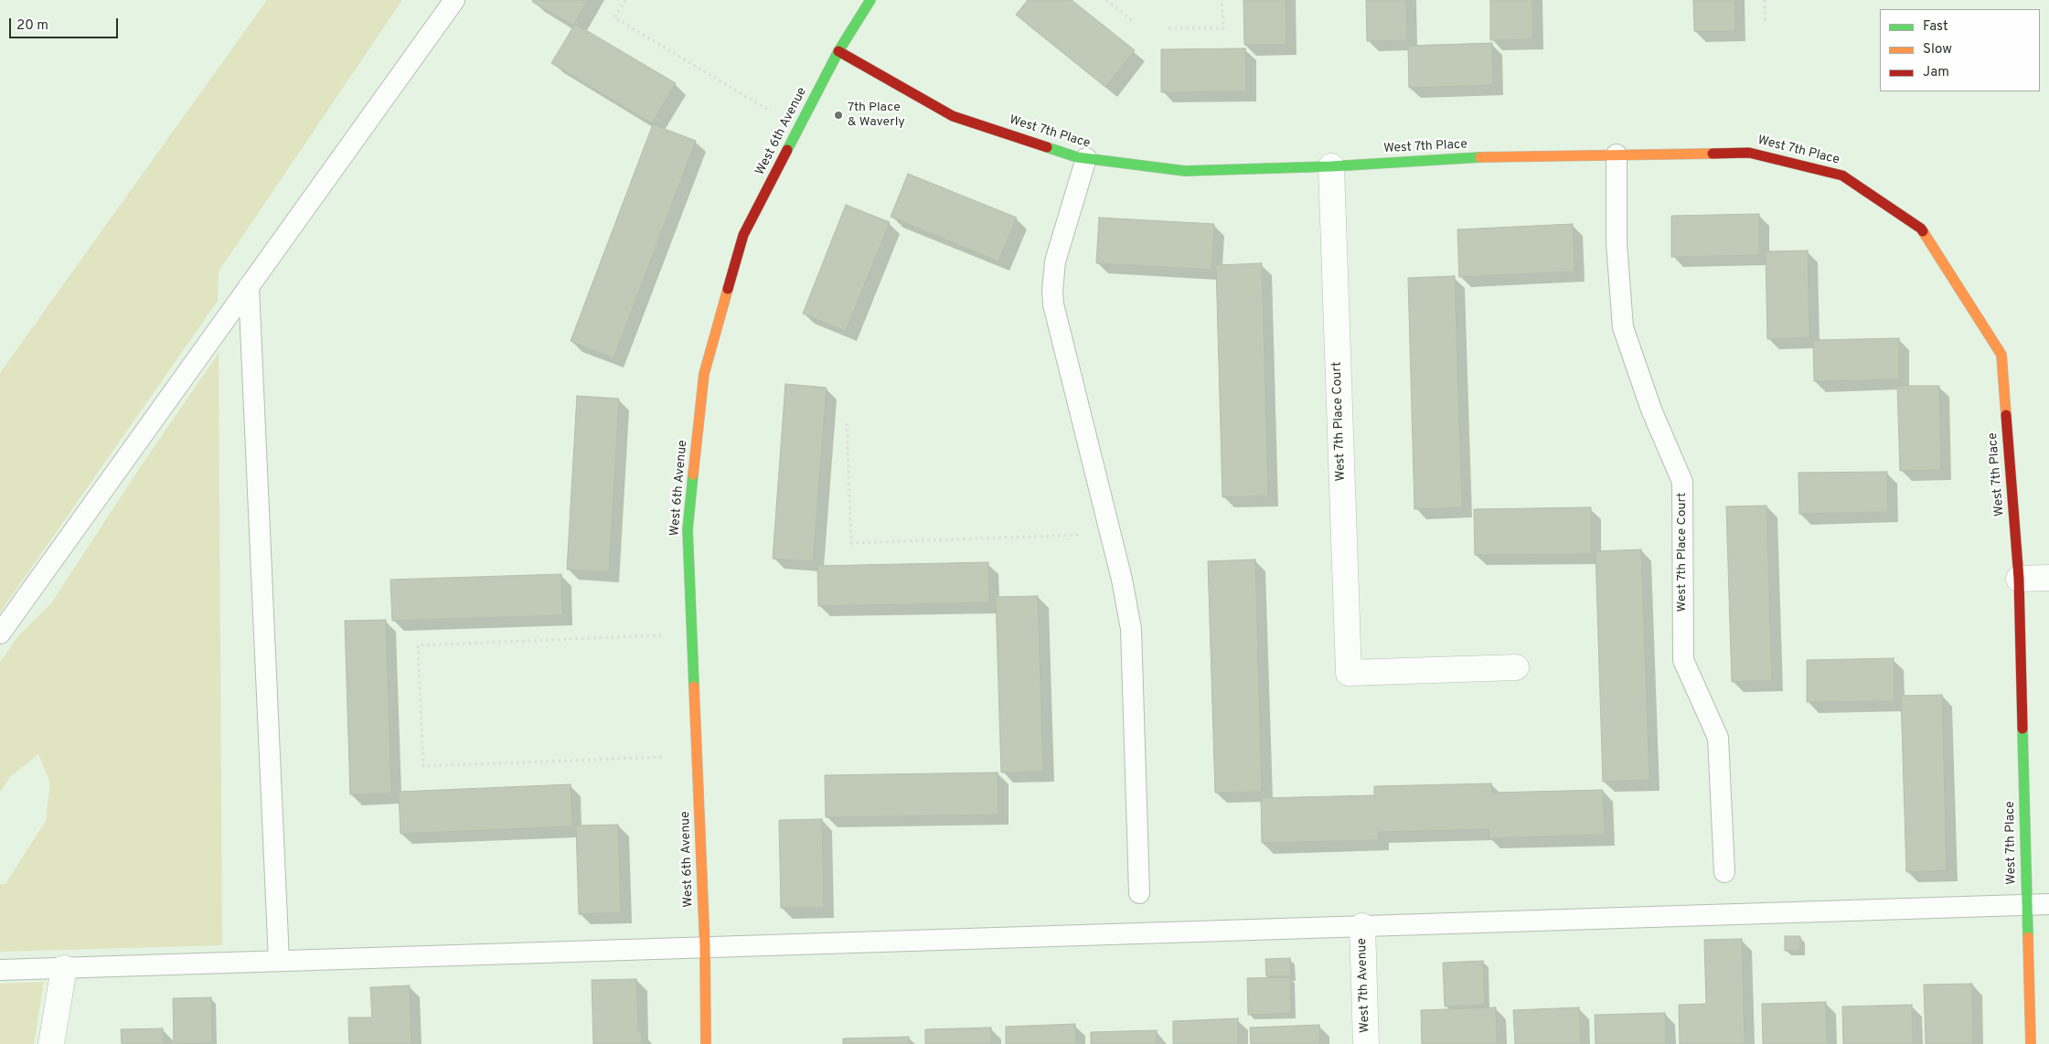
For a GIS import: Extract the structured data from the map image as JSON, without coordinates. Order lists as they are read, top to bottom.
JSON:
{
  "streets": {
    "street": [
      "West 6th Avenue",
      "West 7th Place",
      "West 7th Place Court",
      "West 7th Avenue"
    ]
  },
  "crossings": [
    ["West 6th Avenue", "West 7th Place"],
    ["West 7th Place", "West 7th Place Court"]
  ],
  "places": ["7th Place & Waverly"],
  "legend": ["Fast", "Slow", "Jam"],
  "scale_bar": "20 m"
}
